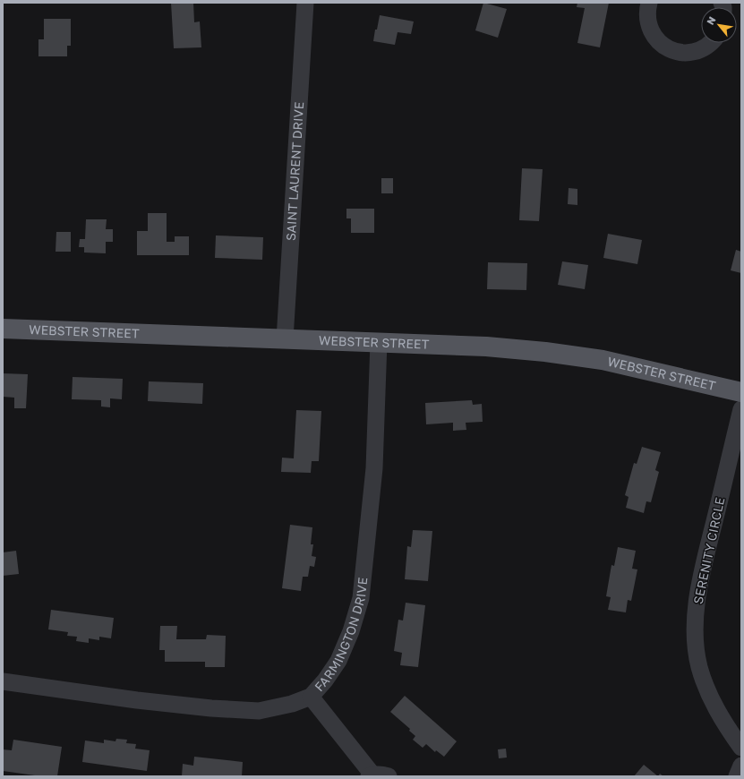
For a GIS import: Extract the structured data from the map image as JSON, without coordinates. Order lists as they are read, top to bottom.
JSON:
{
  "streets": {
    "main road": ["WEBSTER STREET"],
    "street": ["SAINT LAURENT DRIVE", "SERENITY CIRCLE", "FARMINGTON DRIVE"]
  },
  "crossings": [
    ["SAINT LAURENT DRIVE", "WEBSTER STREET"],
    ["WEBSTER STREET", "FARMINGTON DRIVE"]
  ],
  "north": "top left"
}
